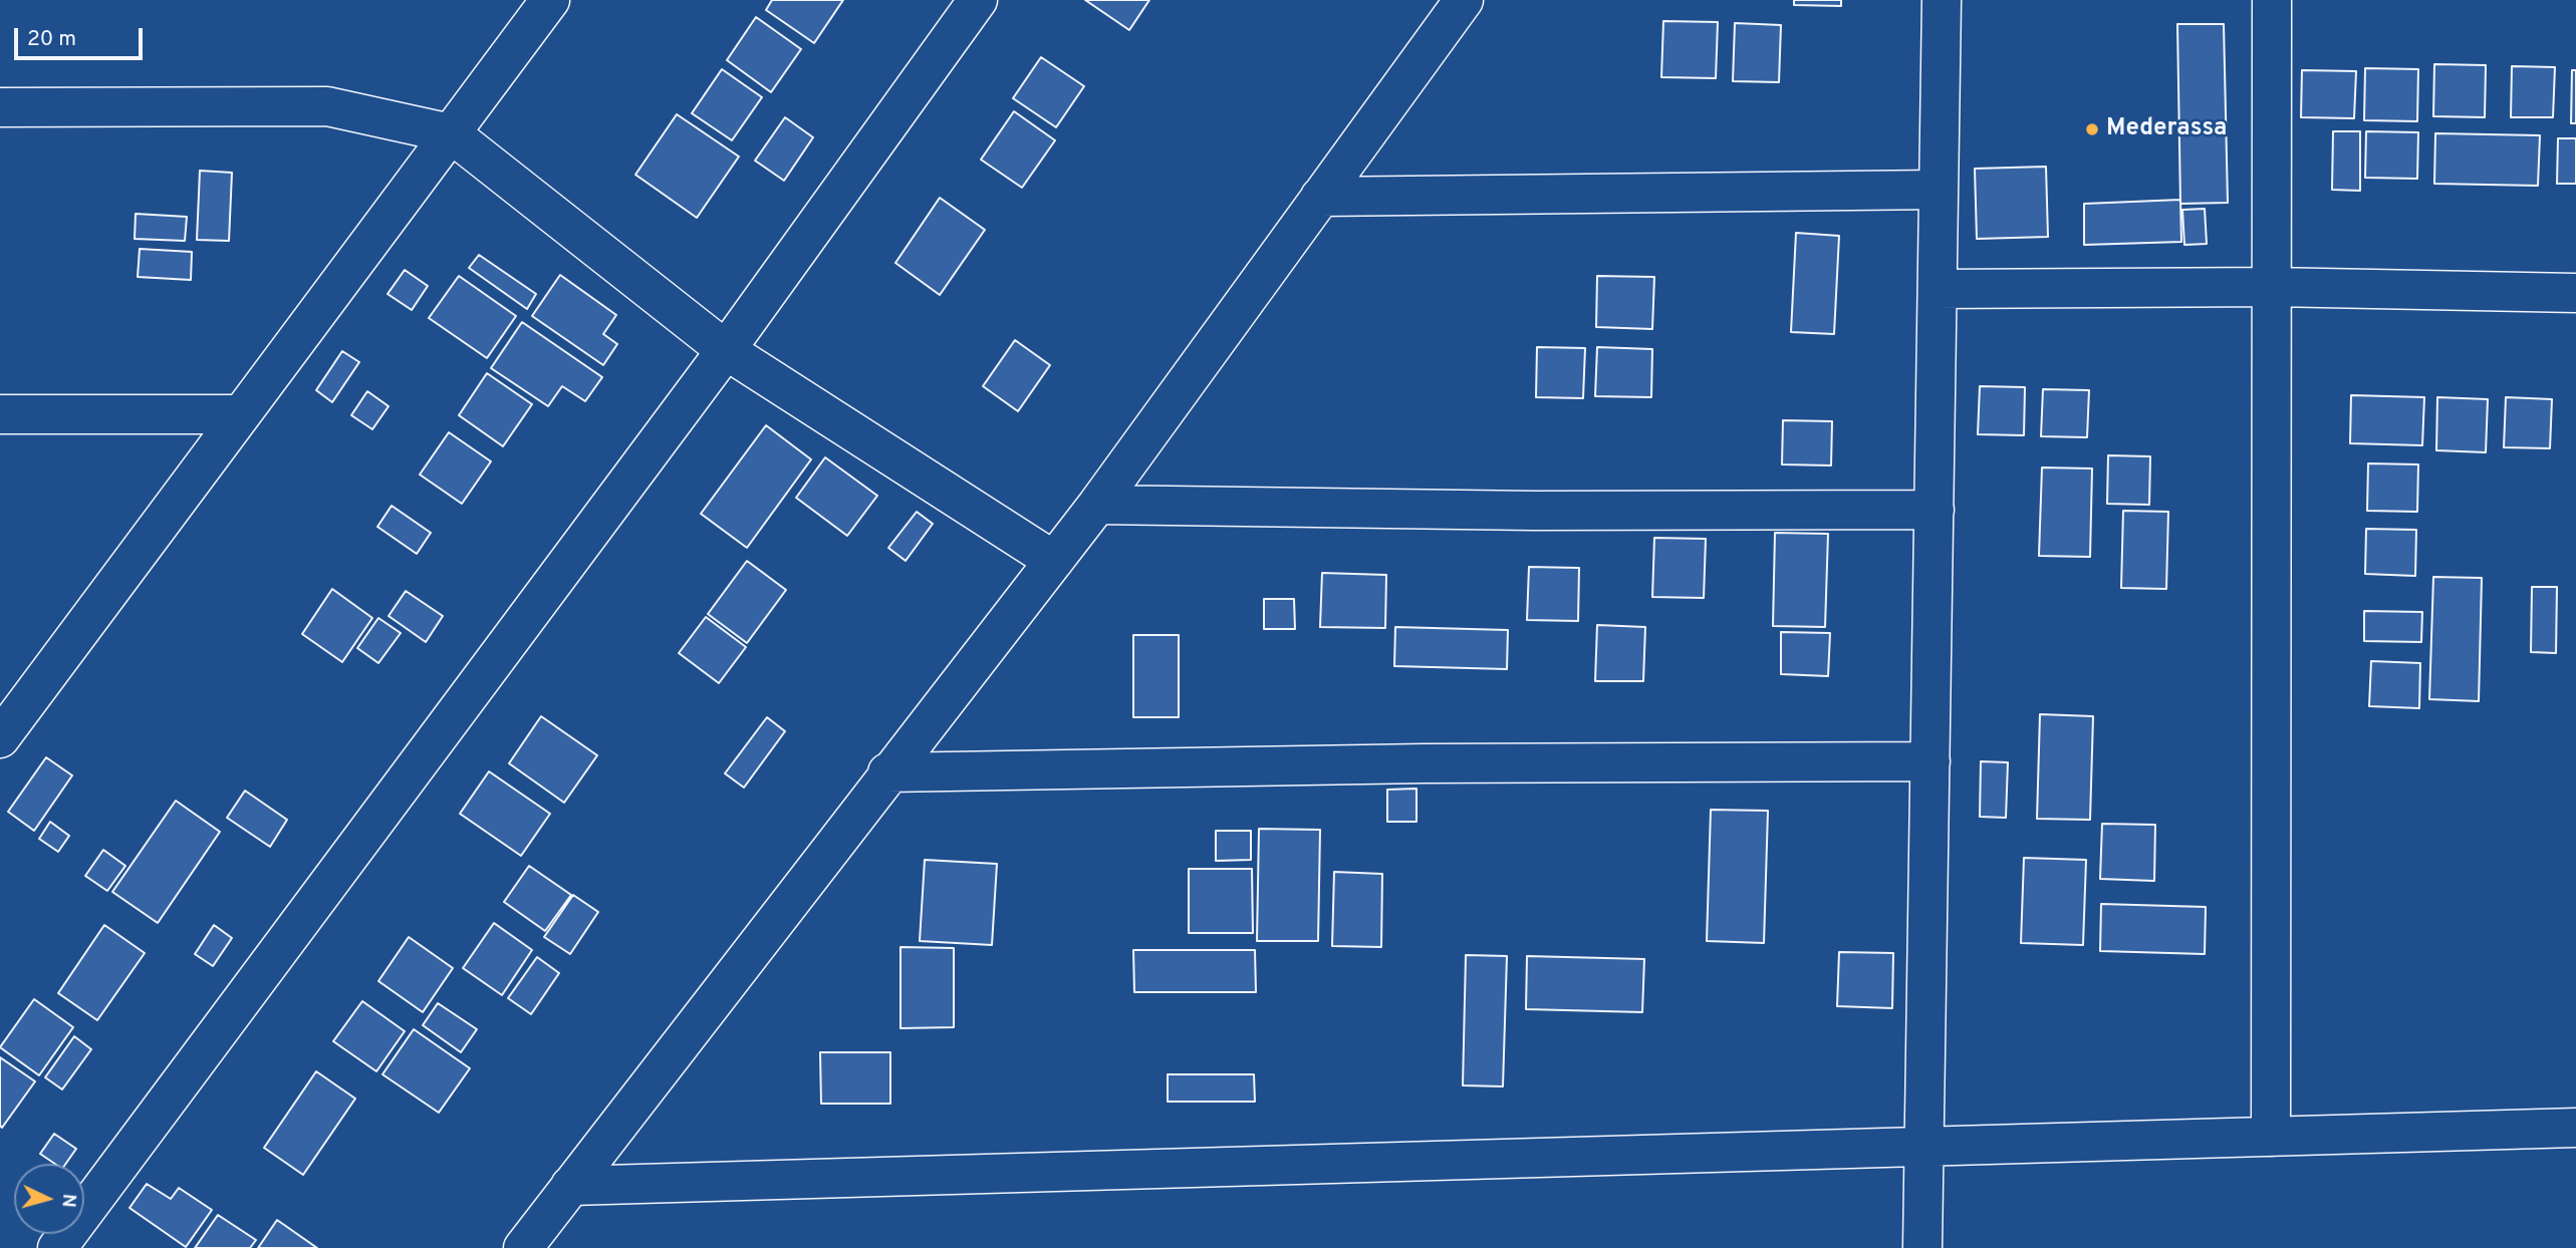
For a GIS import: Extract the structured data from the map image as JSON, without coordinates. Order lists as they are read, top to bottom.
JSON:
{
  "places": ["Mederassa"],
  "scale_bar": "20 m",
  "north": "right"
}
